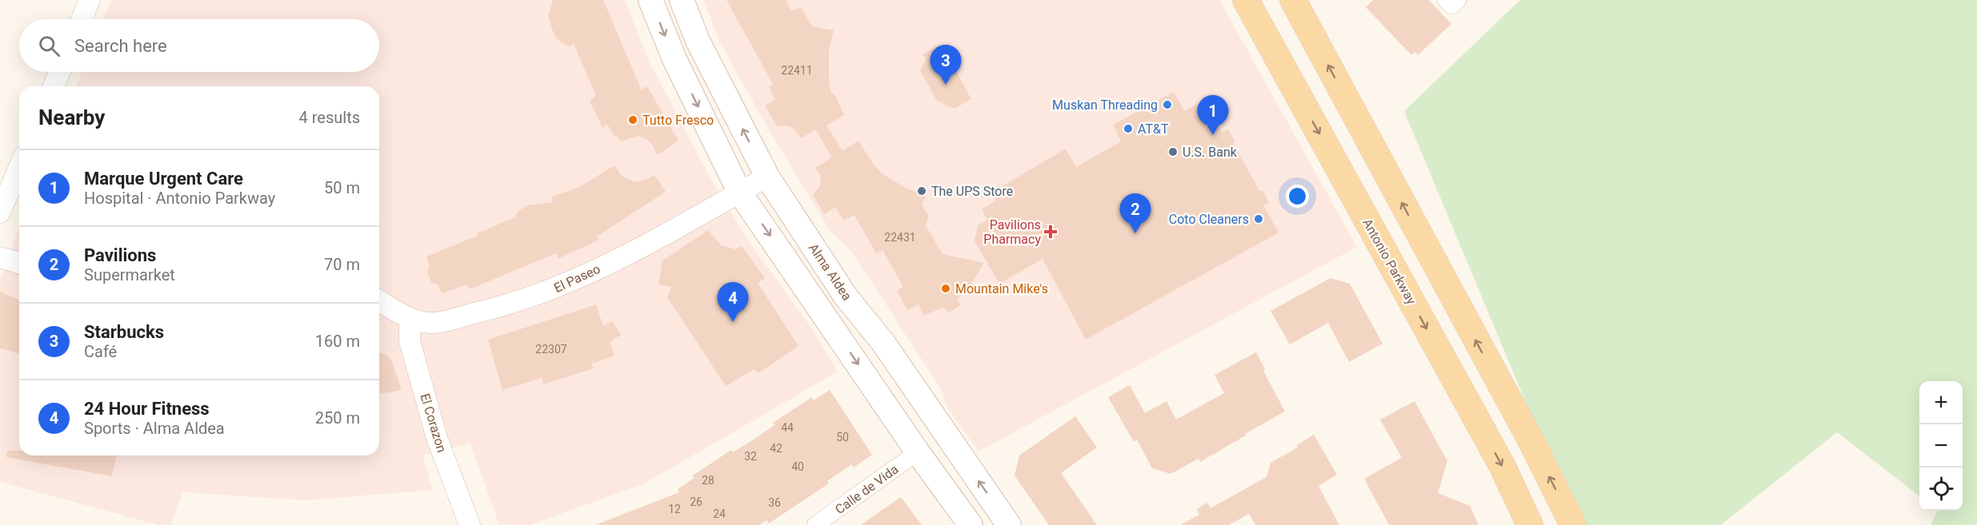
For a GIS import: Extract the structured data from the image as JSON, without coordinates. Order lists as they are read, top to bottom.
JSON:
{
  "streets": {
    "main road": ["Antonio Parkway", "Alma Aldea"],
    "street": ["El Paseo", "El Corazon", "Calle de Vida"]
  },
  "crossings": [
    ["Alma Aldea", "El Paseo"],
    ["El Paseo", "El Corazon"]
  ],
  "places": {
    "other": [
      "Muskan Threading",
      "Tutto Fresco",
      "AT&T",
      "U.S. Bank",
      "The UPS Store",
      "Coto Cleaners",
      "Mountain Mike's"
    ],
    "health": ["Pavilions Pharmacy"]
  },
  "house_numbers": [
    "22411",
    "22431",
    "22307",
    "44",
    "50",
    "42",
    "32",
    "40",
    "28",
    "26",
    "36",
    "12",
    "24"
  ],
  "page": {
    "search": "Search here",
    "pins": [
      "3",
      "1",
      "2",
      "4"
    ],
    "heading": ["Nearby", "4 results"],
    "list": [
      {
        "mark": "1",
        "name": "Marque Urgent Care",
        "note": "Hospital · Antonio Parkway",
        "value": "50 m"
      },
      {
        "mark": "2",
        "name": "Pavilions",
        "note": "Supermarket",
        "value": "70 m"
      },
      {
        "mark": "3",
        "name": "Starbucks",
        "note": "Café",
        "value": "160 m"
      },
      {
        "mark": "4",
        "name": "24 Hour Fitness",
        "note": "Sports · Alma Aldea",
        "value": "250 m"
      }
    ],
    "map_buttons": ["+", "−"]
  }
}
